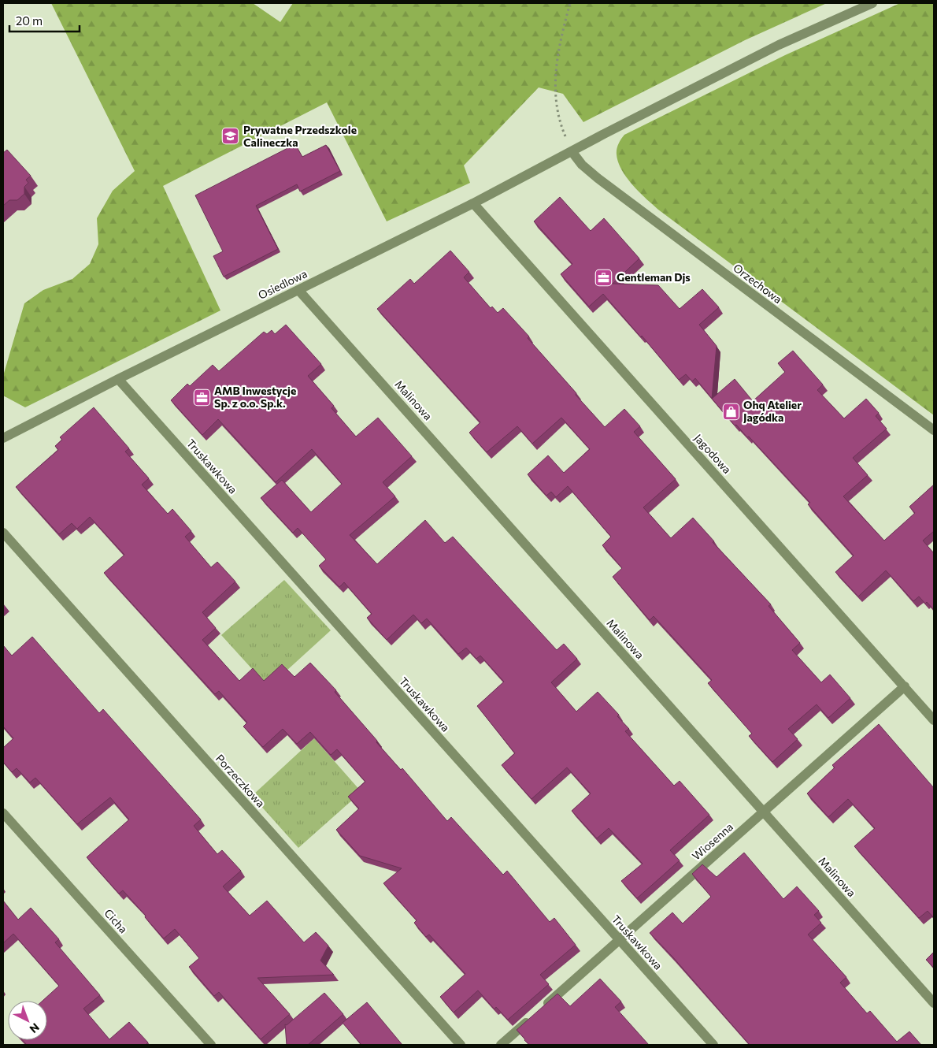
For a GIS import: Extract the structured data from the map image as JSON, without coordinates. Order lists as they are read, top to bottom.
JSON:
{
  "streets": {
    "street": [
      "Orzechowa",
      "Osiedlowa",
      "Malinowa",
      "Jagodowa",
      "Truskawkowa",
      "Porzeczkowa",
      "Wiosenna",
      "Cicha"
    ]
  },
  "crossings": [
    ["Orzechowa", "Osiedlowa"],
    ["Osiedlowa", "Malinowa"],
    ["Osiedlowa", "Jagodowa"],
    ["Osiedlowa", "Truskawkowa"],
    ["Malinowa", "Wiosenna"],
    ["Jagodowa", "Wiosenna"],
    ["Truskawkowa", "Wiosenna"]
  ],
  "places": {
    "school or university": ["Prywatne Przedszkole Calineczka"],
    "office": ["Gentleman Djs", "AMB Inwestycje Sp. z o.o. Sp.k."],
    "shop": ["Ohq Atelier Jagódka"]
  },
  "scale_bar": "20 m",
  "north": "bottom right"
}
